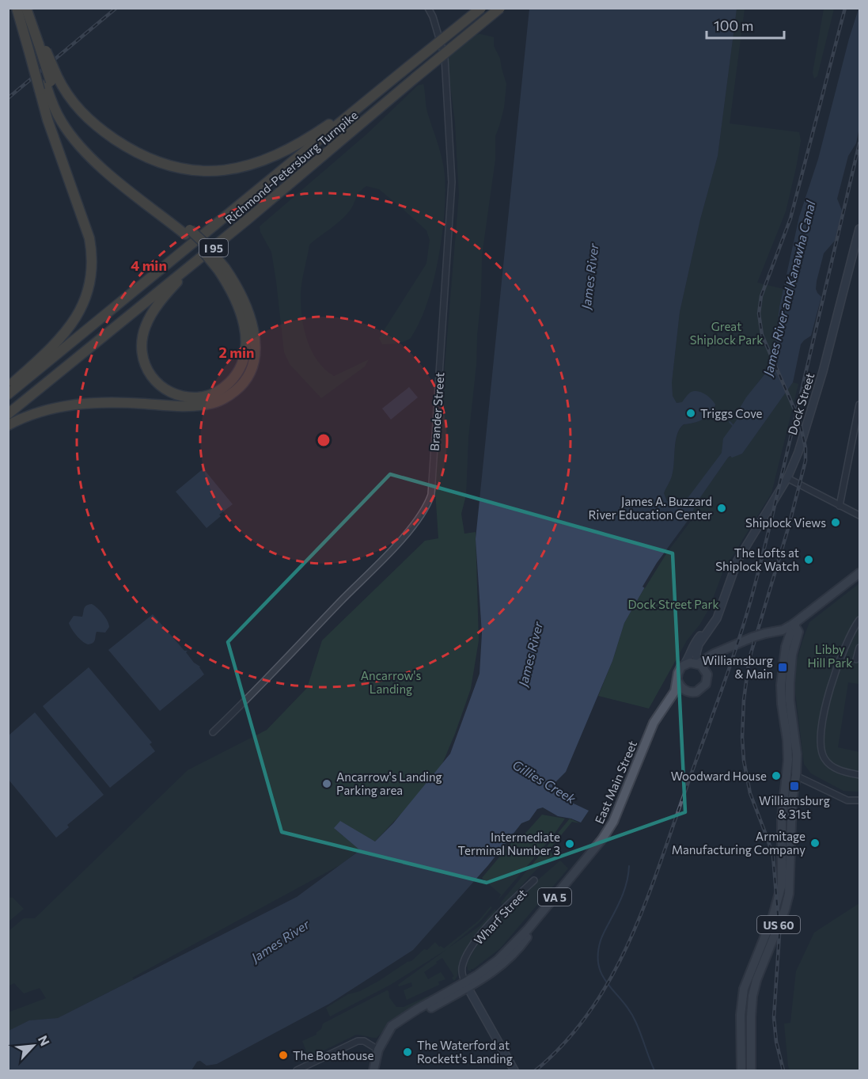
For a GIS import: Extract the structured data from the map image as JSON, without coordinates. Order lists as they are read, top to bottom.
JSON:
{
  "streets": {
    "highway": ["Richmond-Petersburg Turnpike", "I 95"],
    "main road": [
      "Dock Street",
      "East Main Street",
      "VA 5",
      "US 60"
    ],
    "street": ["Brander Street", "Wharf Street"]
  },
  "crossings": [
    ["Dock Street", "East Main Street"],
    ["Dock Street", "VA 5"],
    ["East Main Street", "VA 5"],
    ["East Main Street", "Wharf Street"]
  ],
  "water": ["James River", "James River and Kanawha Canal", "Gillies Creek"],
  "parks": [
    "Great Shiplock Park",
    "Dock Street Park",
    "Libby Hill Park",
    "Ancarrow's Landing"
  ],
  "places": {
    "other": [
      "Triggs Cove",
      "James A. Buzzard River Education Center",
      "Shiplock Views",
      "The Lofts at Shiplock Watch",
      "Woodward House",
      "Ancarrow's Landing Parking area",
      "Armitage Manufacturing Company",
      "Intermediate Terminal Number 3",
      "The Waterford at Rockett's Landing",
      "The Boathouse"
    ],
    "transit": ["Williamsburg & Main", "Williamsburg & 31st"]
  },
  "scale_bar": "100 m",
  "north": "top right",
  "rings": ["4 min", "2 min"]
}
